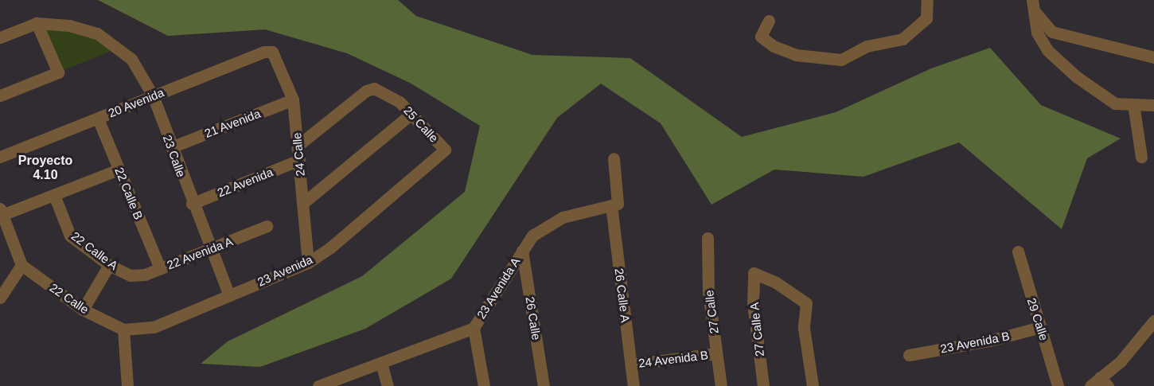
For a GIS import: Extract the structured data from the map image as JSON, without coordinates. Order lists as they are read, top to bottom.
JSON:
{
  "streets": {
    "street": [
      "20 Avenida",
      "21 Avenida",
      "25 Calle",
      "24 Calle",
      "23 Calle",
      "22 Avenida",
      "22 Calle B",
      "22 Calle A",
      "22 Avenida A",
      "23 Avenida",
      "23 Avenida A",
      "26 Calle A",
      "22 Calle",
      "27 Calle",
      "26 Calle",
      "29 Calle",
      "27 Calle A",
      "23 Avenida B",
      "24 Avenida B"
    ]
  },
  "crossings": [
    ["20 Avenida", "24 Calle"],
    ["20 Avenida", "23 Calle"],
    ["20 Avenida", "22 Calle B"],
    ["21 Avenida", "24 Calle"],
    ["21 Avenida", "23 Calle"],
    ["25 Calle", "24 Calle"],
    ["25 Calle", "23 Avenida"],
    ["24 Calle", "22 Avenida"],
    ["24 Calle", "23 Avenida"],
    ["23 Calle", "22 Avenida"],
    ["23 Calle", "22 Avenida A"],
    ["23 Calle", "23 Avenida"],
    ["22 Calle B", "22 Avenida A"],
    ["22 Calle A", "22 Avenida A"],
    ["23 Avenida", "22 Calle"],
    ["23 Avenida A", "26 Calle A"],
    ["23 Avenida A", "26 Calle"],
    ["26 Calle A", "24 Avenida B"],
    ["27 Calle", "24 Avenida B"],
    ["29 Calle", "23 Avenida B"]
  ],
  "districts": ["Proyecto 4.10"]
}
